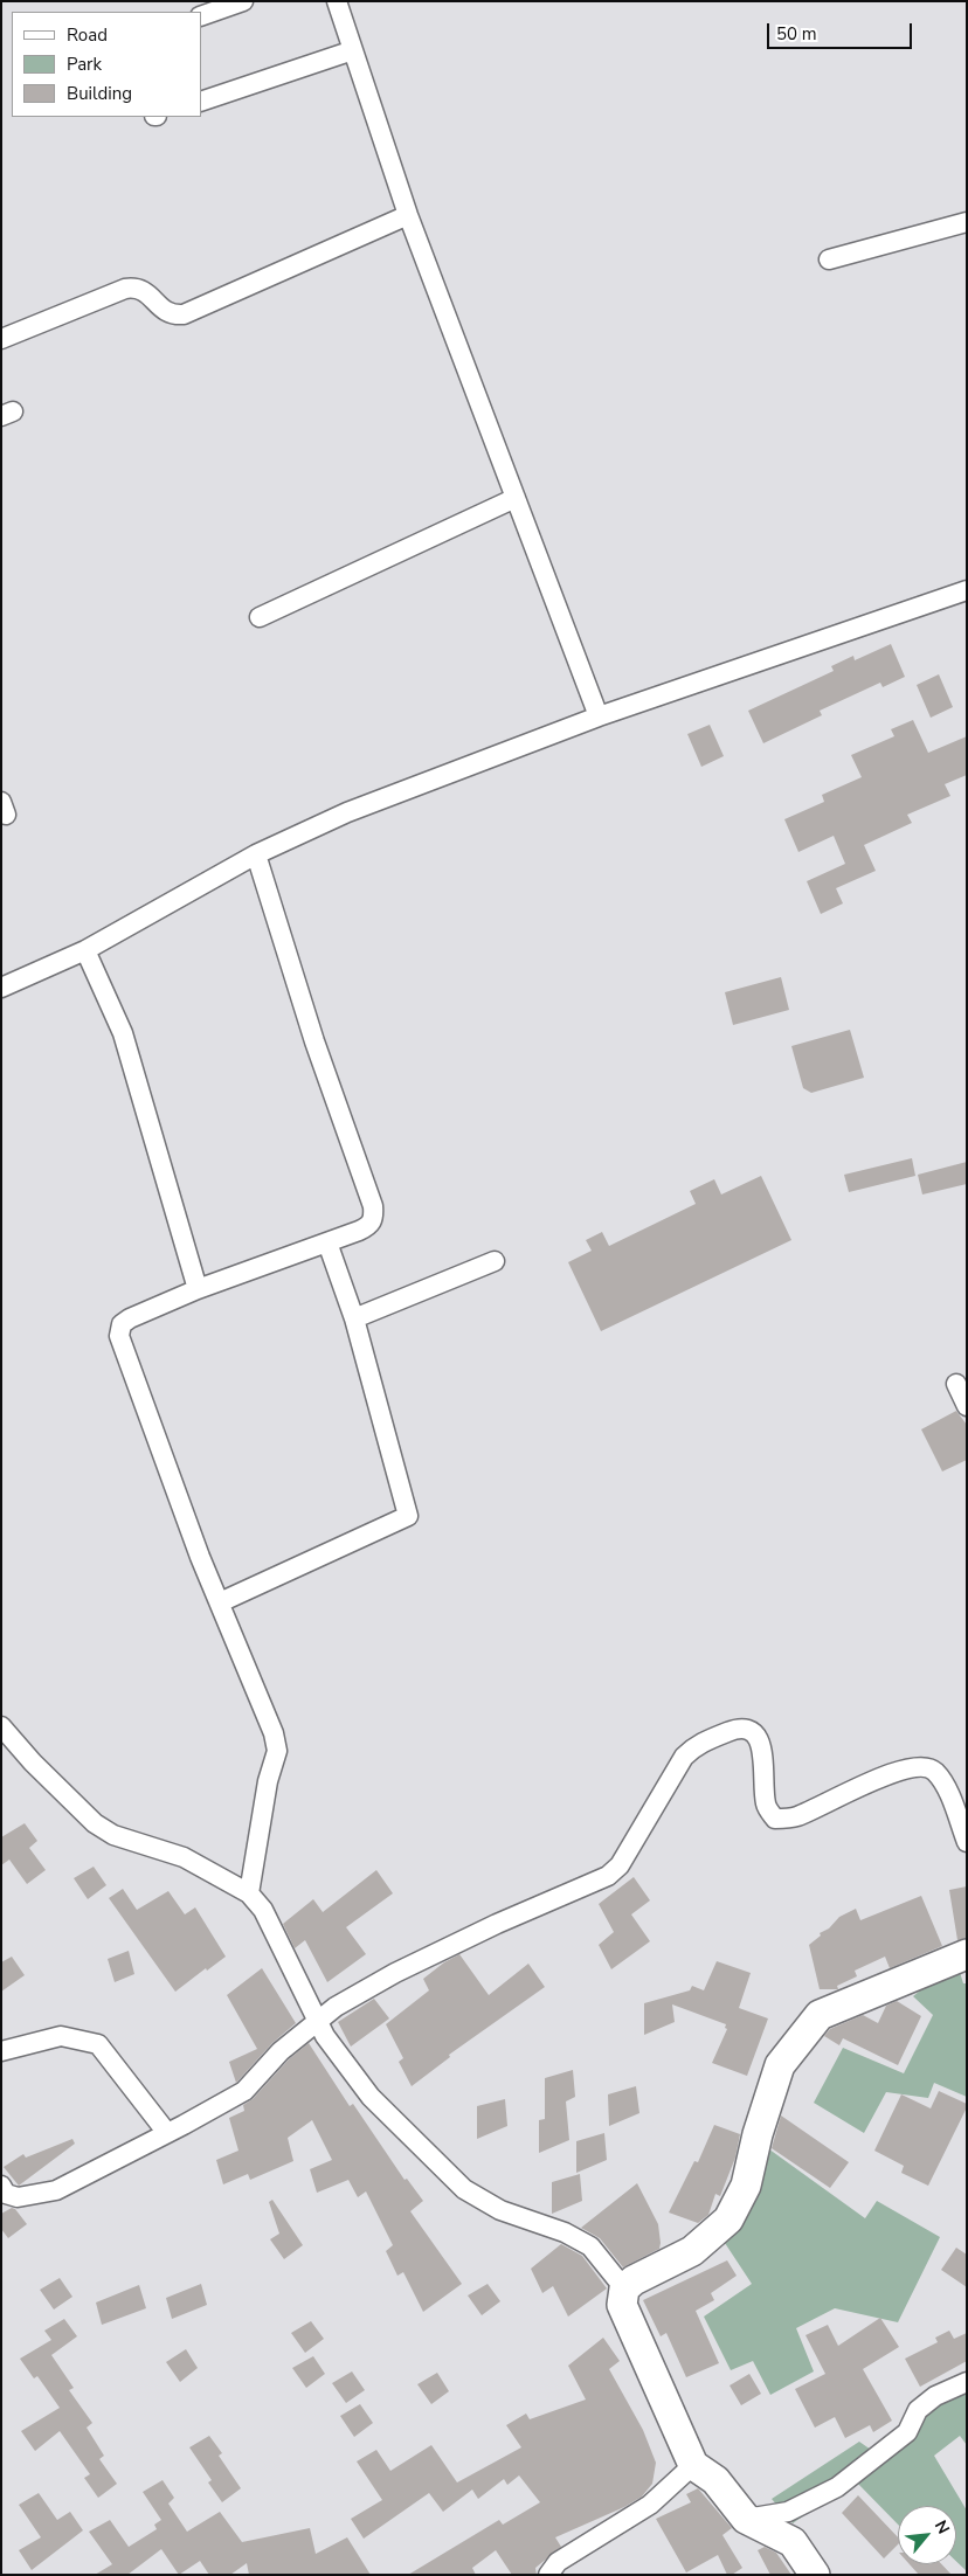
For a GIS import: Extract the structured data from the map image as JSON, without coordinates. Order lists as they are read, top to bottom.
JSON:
{
  "legend": ["Road", "Park", "Building"],
  "scale_bar": "50 m",
  "north": "top right"
}
